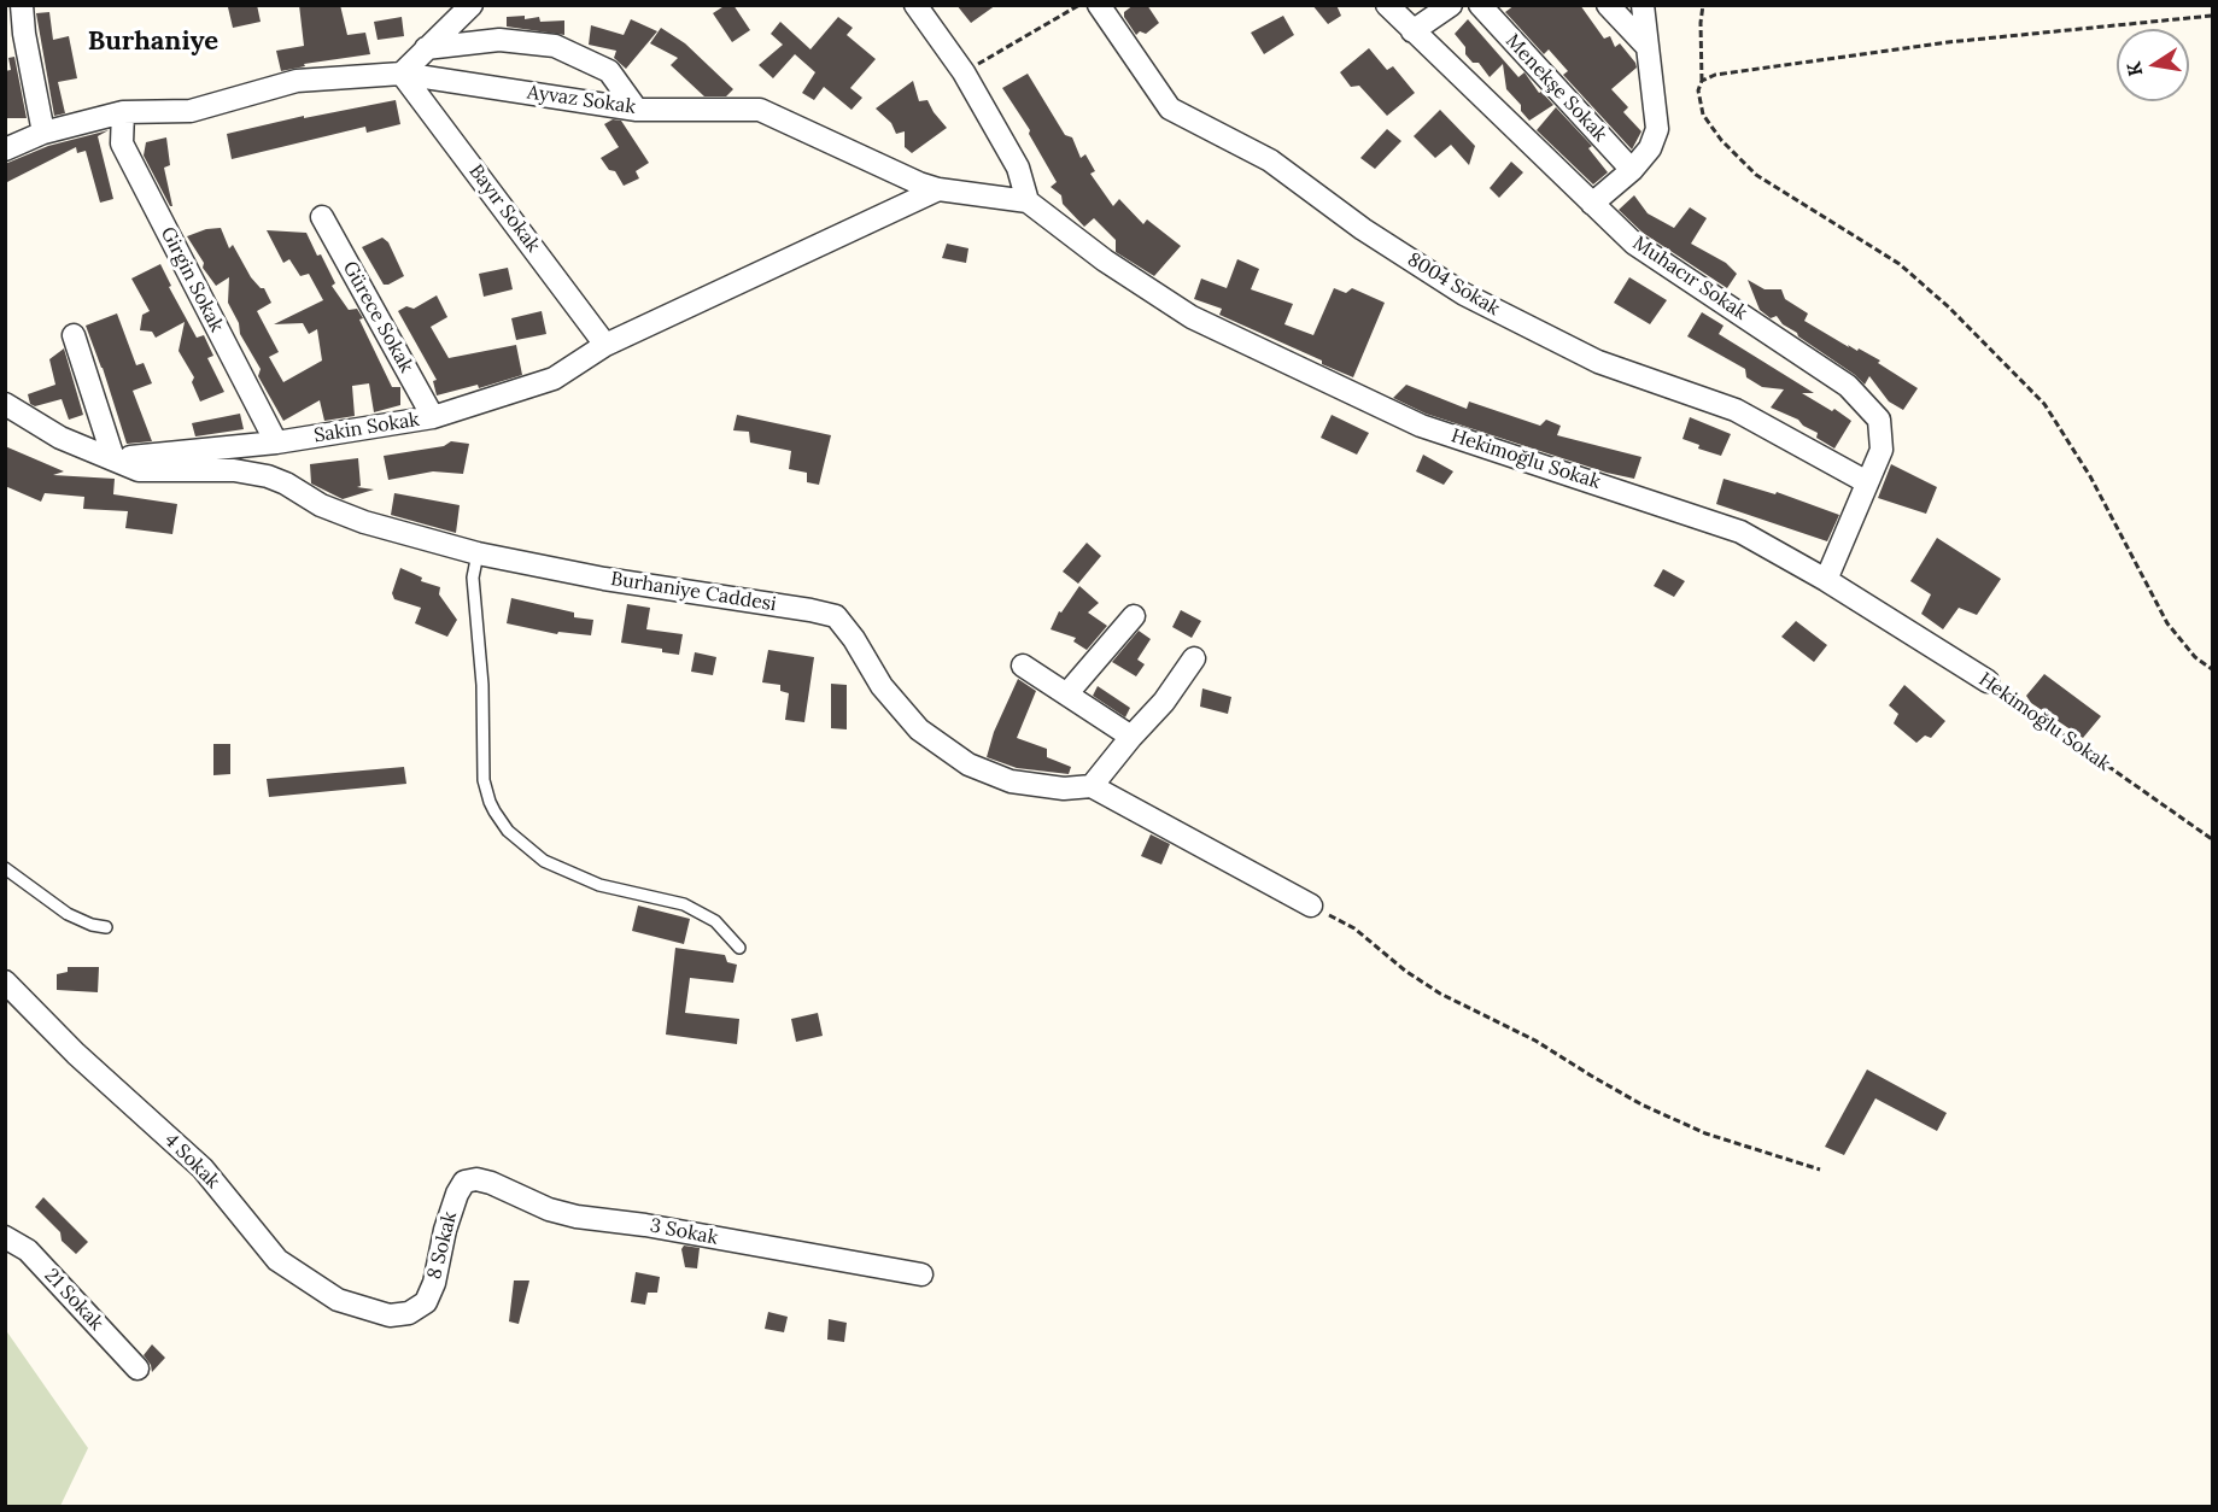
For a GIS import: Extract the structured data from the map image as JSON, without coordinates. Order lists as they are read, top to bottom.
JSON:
{
  "streets": {
    "street": [
      "Menekşe Sokak",
      "Ayvaz Sokak",
      "Bayır Sokak",
      "Muhacır Sokak",
      "Girgin Sokak",
      "8004 Sokak",
      "Gürece Sokak",
      "Sakin Sokak",
      "Hekimoğlu Sokak",
      "Burhaniye Caddesi",
      "4 Sokak",
      "3 Sokak",
      "8 Sokak",
      "21 Sokak"
    ]
  },
  "crossings": [
    ["Ayvaz Sokak", "Bayır Sokak"],
    ["Ayvaz Sokak", "Girgin Sokak"],
    ["Ayvaz Sokak", "Sakin Sokak"],
    ["Ayvaz Sokak", "Hekimoğlu Sokak"],
    ["Bayır Sokak", "Sakin Sokak"],
    ["Muhacır Sokak", "8004 Sokak"],
    ["Muhacır Sokak", "Hekimoğlu Sokak"],
    ["Girgin Sokak", "Sakin Sokak"],
    ["Gürece Sokak", "Sakin Sokak"],
    ["Sakin Sokak", "Burhaniye Caddesi"],
    ["4 Sokak", "8 Sokak"],
    ["3 Sokak", "8 Sokak"]
  ],
  "districts": ["Burhaniye"],
  "north": "left"
}
